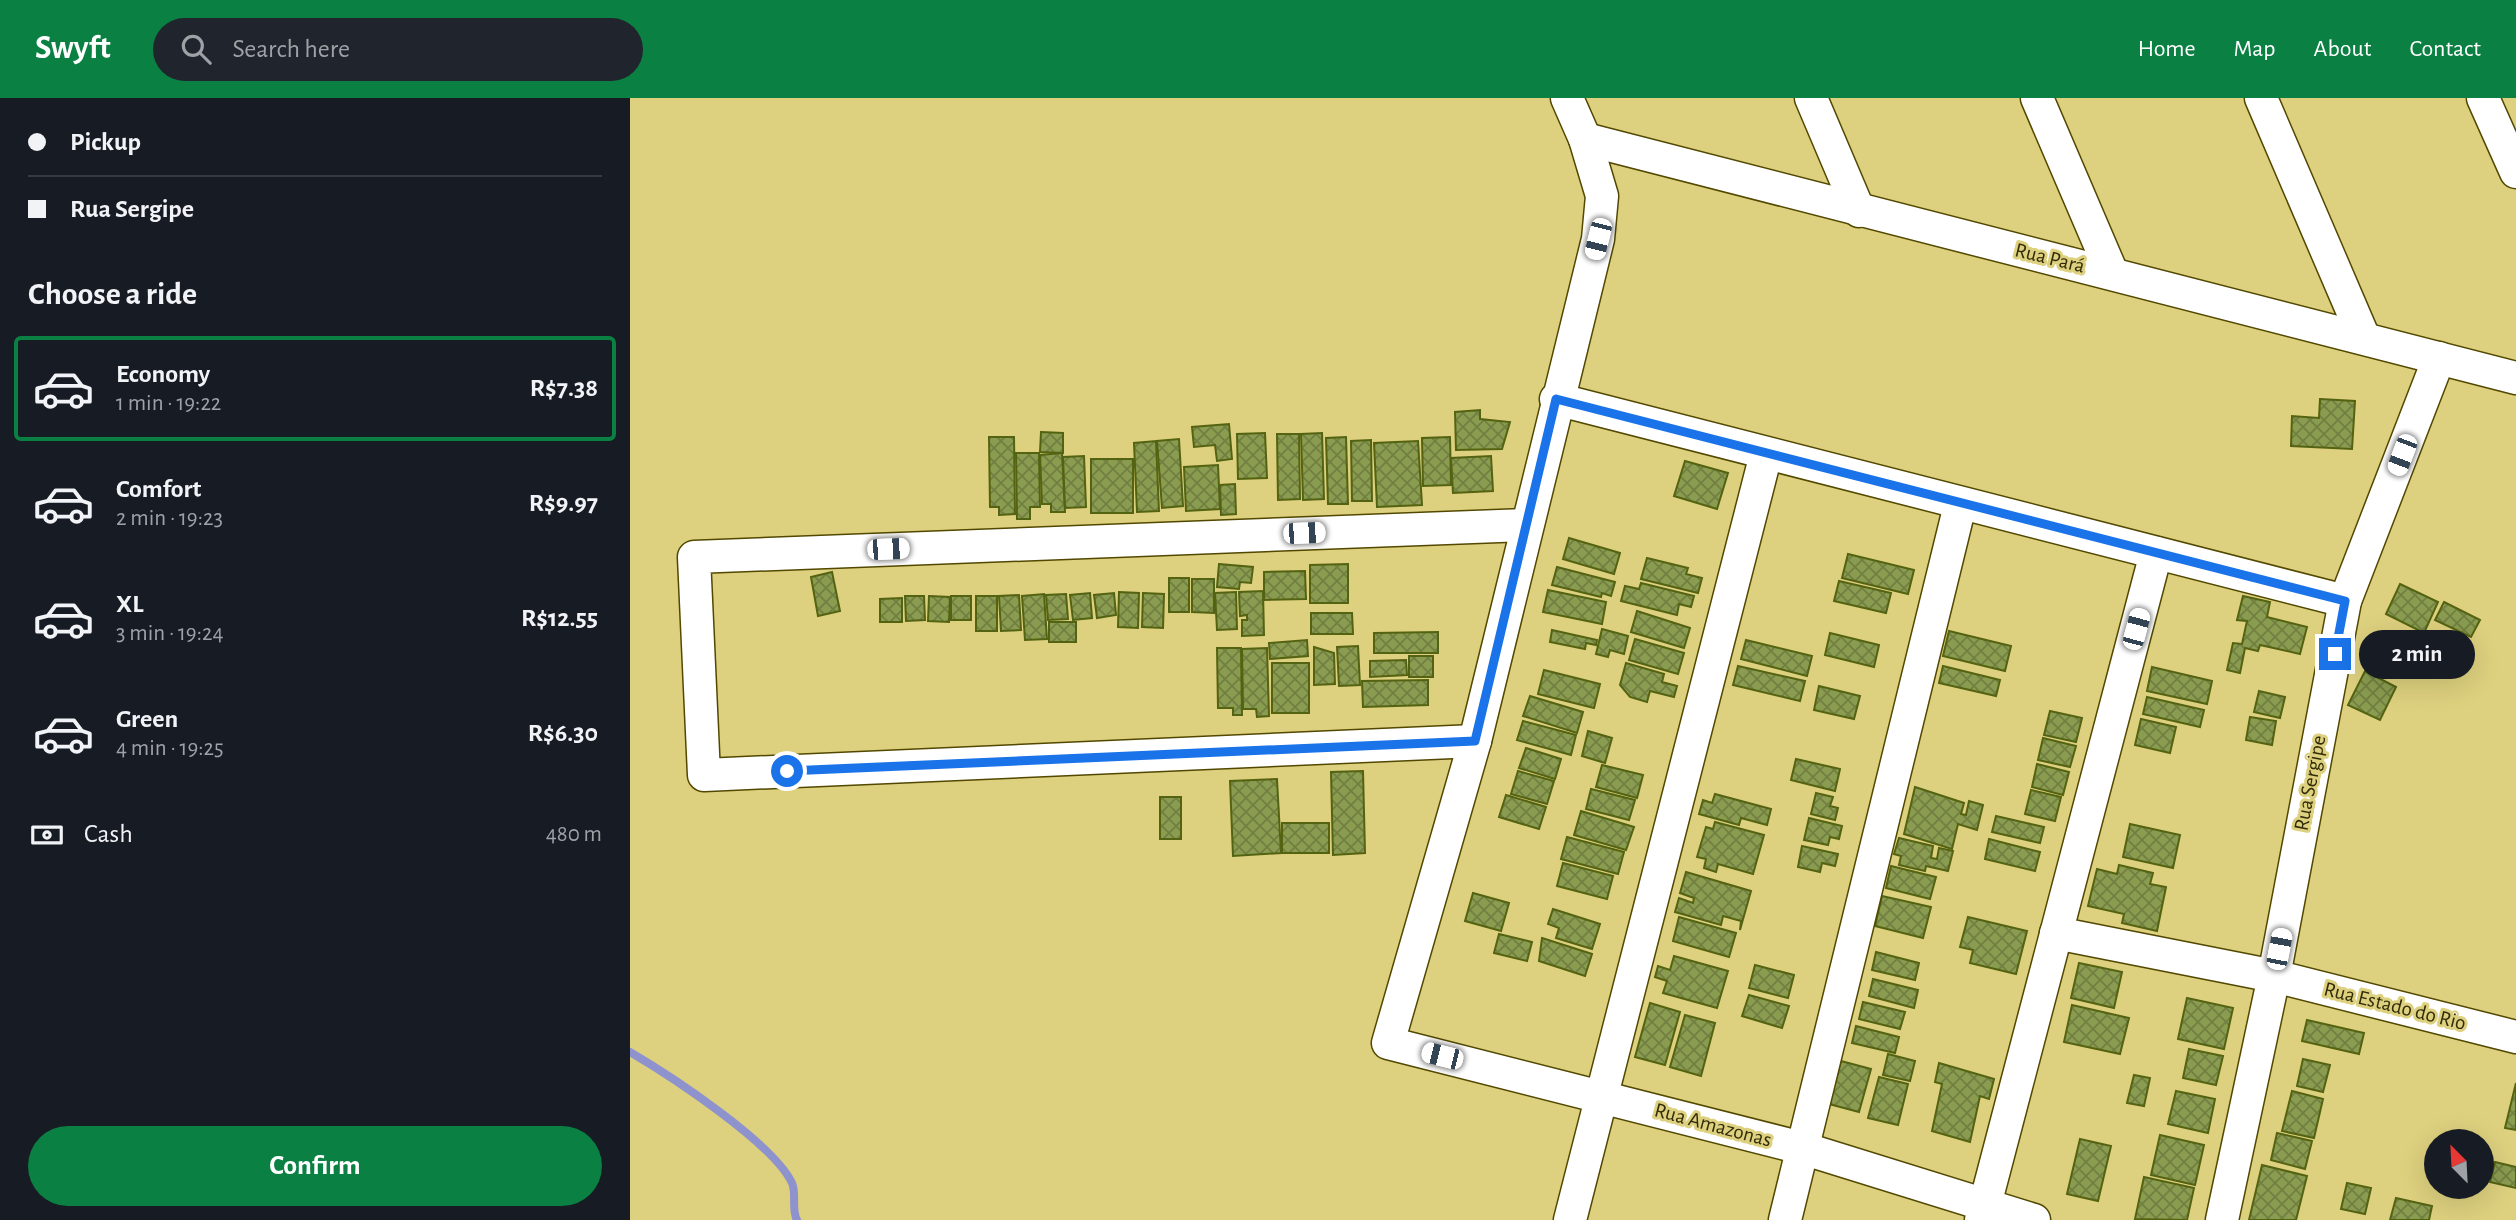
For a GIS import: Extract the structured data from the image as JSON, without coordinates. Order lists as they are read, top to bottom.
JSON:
{
  "streets": {
    "street": [
      "Rua Pará",
      "Rua Sergipe",
      "Rua Estado do Rio",
      "Rua Amazonas"
    ]
  },
  "crossings": [
    ["Rua Pará", "Rua Sergipe"],
    ["Rua Sergipe", "Rua Estado do Rio"]
  ],
  "north": "top left",
  "page": {
    "header": "Swyft",
    "search": "Search here",
    "nav": [
      "Home",
      "Map",
      "About",
      "Contact"
    ],
    "banner": ["Pickup", "Rua Sergipe"],
    "heading": "Choose a ride",
    "list": [
      {
        "name": "Economy",
        "note": "1 min · 19:22",
        "value": "R$7.38"
      },
      {
        "name": "Comfort",
        "note": "2 min · 19:23",
        "value": "R$9.97"
      },
      {
        "name": "XL",
        "note": "3 min · 19:24",
        "value": "R$12.55"
      },
      {
        "name": "Green",
        "note": "4 min · 19:25",
        "value": "R$6.30"
      }
    ],
    "bubble": "2 min",
    "pay": ["Cash", "480 m"],
    "buttons": "Confirm"
  }
}
